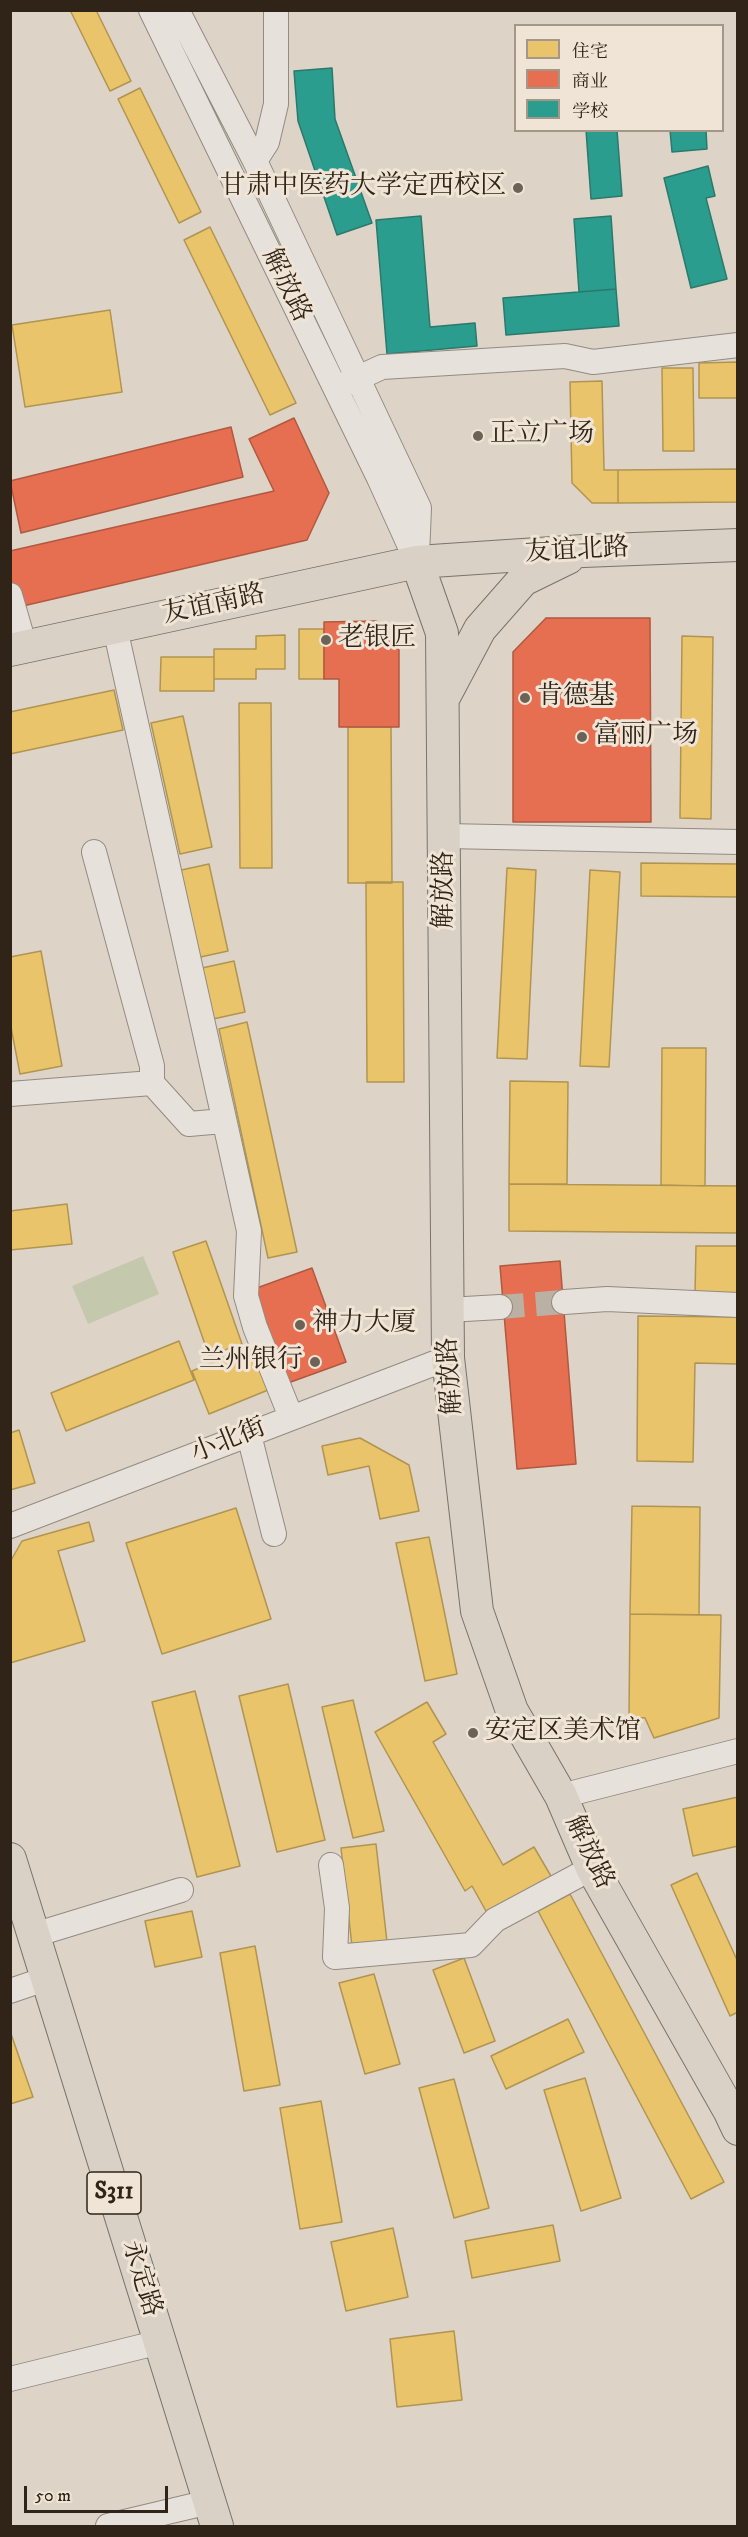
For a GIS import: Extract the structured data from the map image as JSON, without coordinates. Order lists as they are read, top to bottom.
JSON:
{
  "streets": {
    "main road": [
      "解放路",
      "友谊北路",
      "友谊南路",
      "S311",
      "永定路"
    ],
    "street": ["小北街"]
  },
  "crossings": [
    ["解放路", "友谊北路"],
    ["解放路", "友谊南路"],
    ["解放路", "小北街"],
    ["友谊北路", "友谊南路"]
  ],
  "places": [
    "甘肃中医药大学定西校区",
    "正立广场",
    "老银匠",
    "肯德基",
    "富丽广场",
    "神力大厦",
    "兰州银行",
    "安定区美术馆"
  ],
  "legend": ["住宅", "商业", "学校"],
  "scale_bar": "50 m"
}
